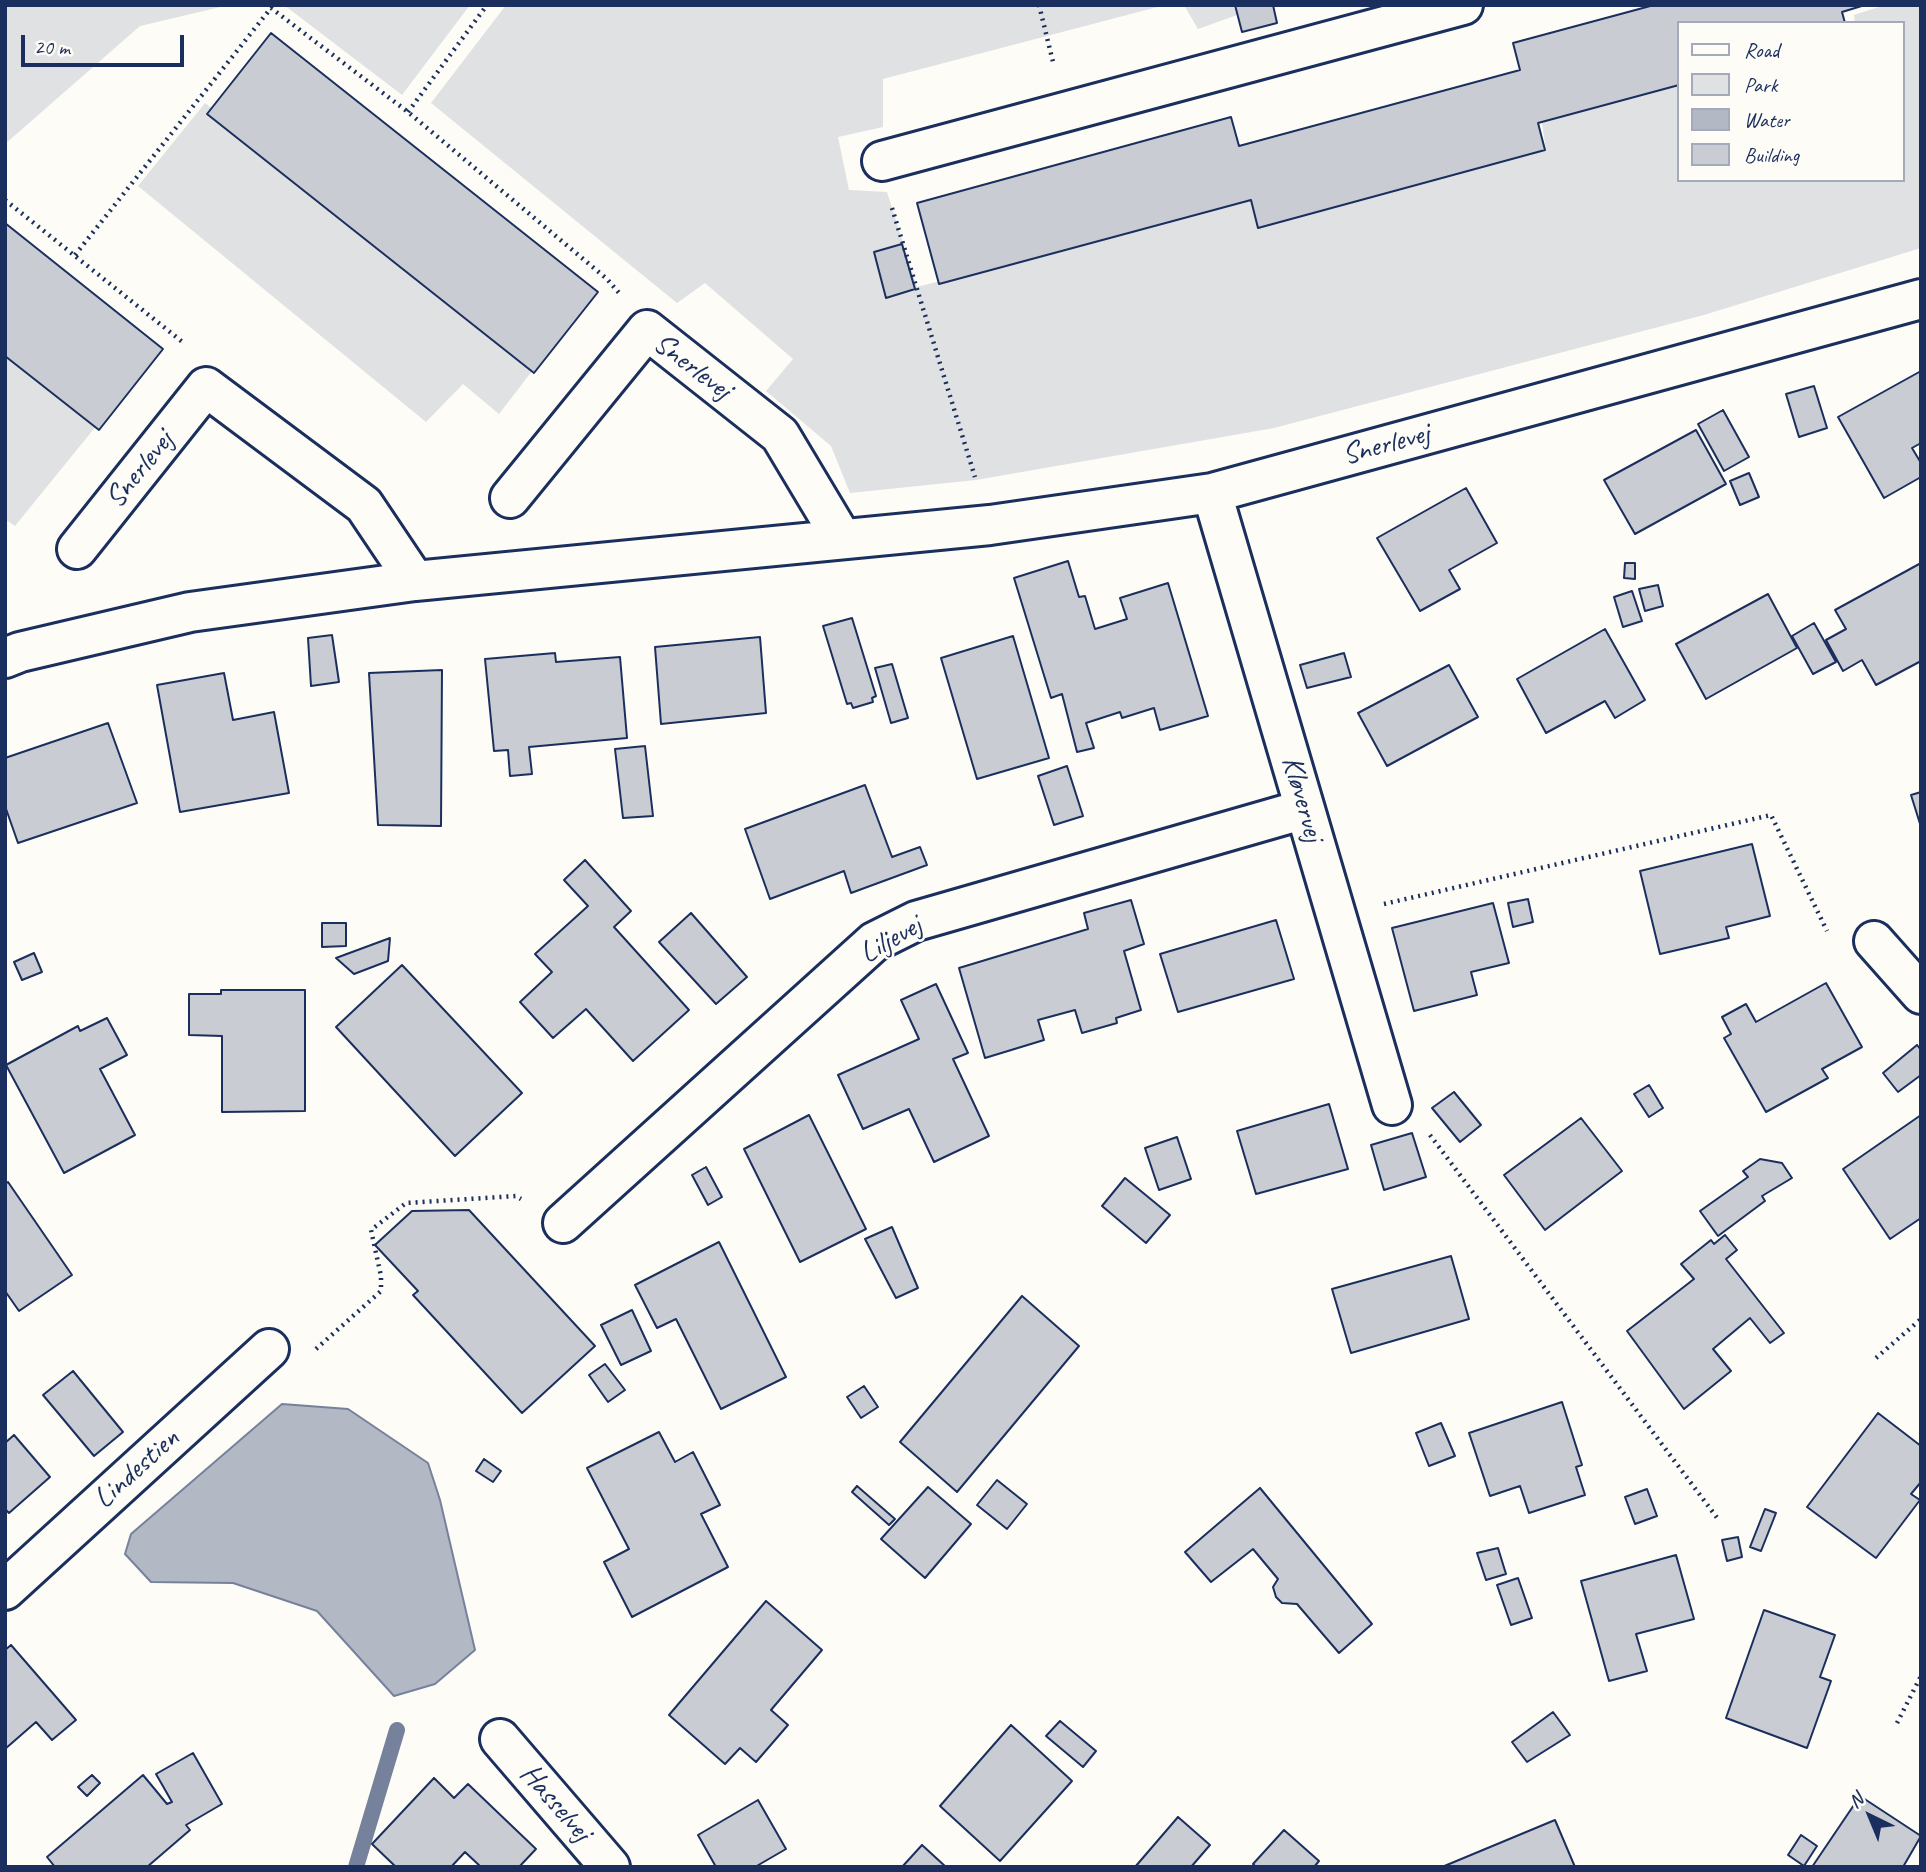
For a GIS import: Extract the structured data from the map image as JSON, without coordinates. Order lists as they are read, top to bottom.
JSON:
{
  "streets": {
    "street": [
      "Snerlevej",
      "Kløvervej",
      "Liljevej",
      "Lindestien",
      "Hasselvej"
    ]
  },
  "crossings": [
    ["Snerlevej", "Kløvervej"],
    ["Kløvervej", "Liljevej"]
  ],
  "legend": [
    "Road",
    "Park",
    "Water",
    "Building"
  ],
  "scale_bar": "20 m",
  "north": "top left"
}
